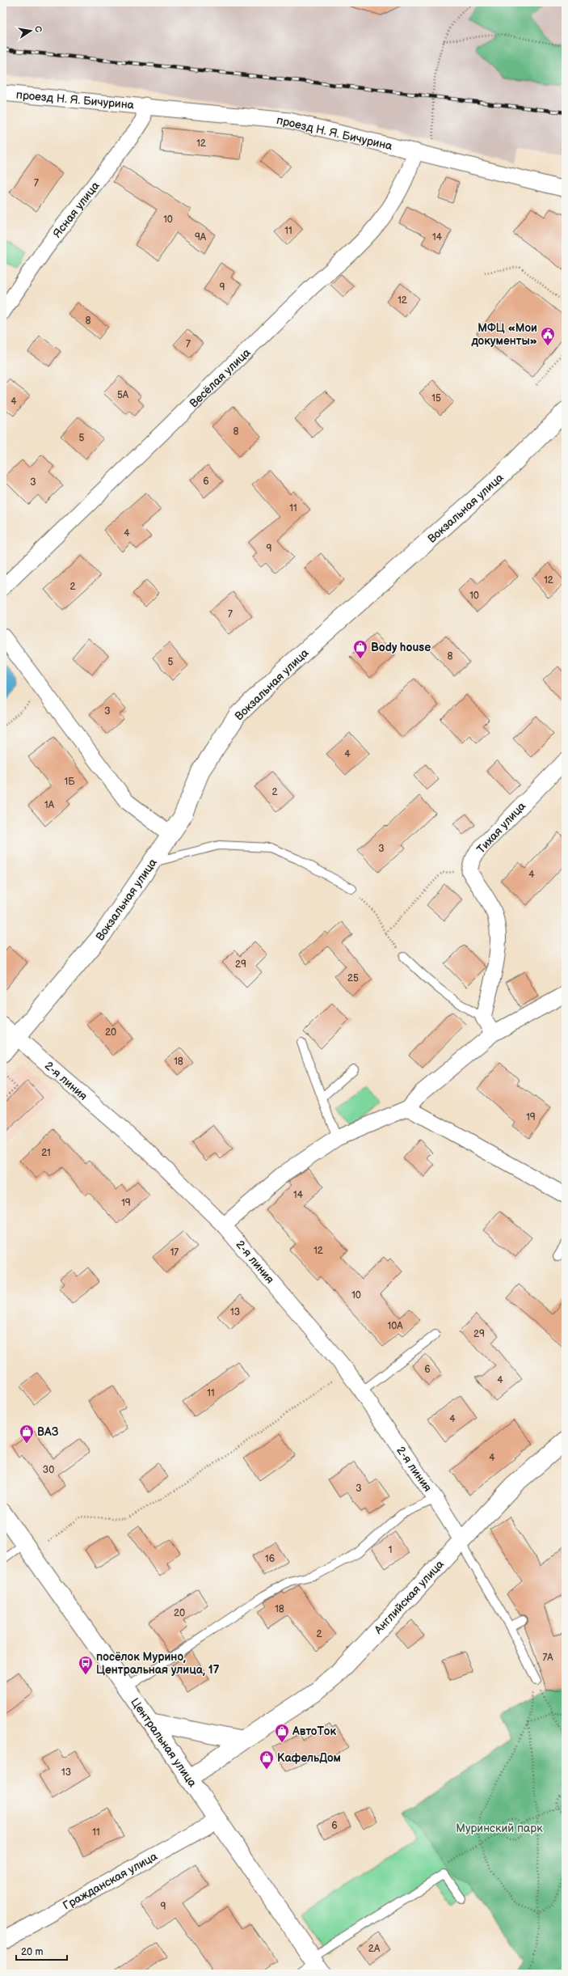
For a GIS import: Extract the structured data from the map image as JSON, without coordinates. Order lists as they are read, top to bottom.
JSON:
{
  "streets": {
    "street": [
      "проезд Н. Я. Бичурина",
      "Ясная улица",
      "Весёлая улица",
      "Вокзальная улица",
      "Тихая улица",
      "2-я линия",
      "Английская улица",
      "Центральная улица",
      "Гражданская улица"
    ]
  },
  "crossings": [
    ["проезд Н. Я. Бичурина", "Ясная улица"],
    ["проезд Н. Я. Бичурина", "Весёлая улица"],
    ["Вокзальная улица", "2-я линия"],
    ["2-я линия", "Английская улица"],
    ["Английская улица", "Центральная улица"],
    ["Центральная улица", "Гражданская улица"]
  ],
  "parks": ["Муринский парк"],
  "places": {
    "public building": ["МФЦ «Мои документы»"],
    "shop": [
      "Body house",
      "ВАЗ",
      "АвтоТок",
      "КафельДом"
    ],
    "bus stop": ["посёлок Мурино, Центральная улица, 17"]
  },
  "house_numbers": [
    "12",
    "7",
    "10",
    "11",
    "9А",
    "14",
    "9",
    "12",
    "8",
    "7",
    "5А",
    "15",
    "4",
    "8",
    "5",
    "6",
    "3",
    "11",
    "4",
    "9",
    "12",
    "2",
    "10",
    "7",
    "8",
    "5",
    "3",
    "4",
    "1Б",
    "2",
    "1А",
    "3",
    "4",
    "29",
    "25",
    "20",
    "18",
    "19",
    "21",
    "14",
    "19",
    "12",
    "17",
    "10",
    "13",
    "10А",
    "29",
    "6",
    "4",
    "11",
    "4",
    "4",
    "30",
    "3",
    "1",
    "16",
    "18",
    "20",
    "2",
    "7А",
    "13",
    "6",
    "11",
    "9",
    "2А"
  ],
  "scale_bar": "20 m",
  "north": "right"
}
